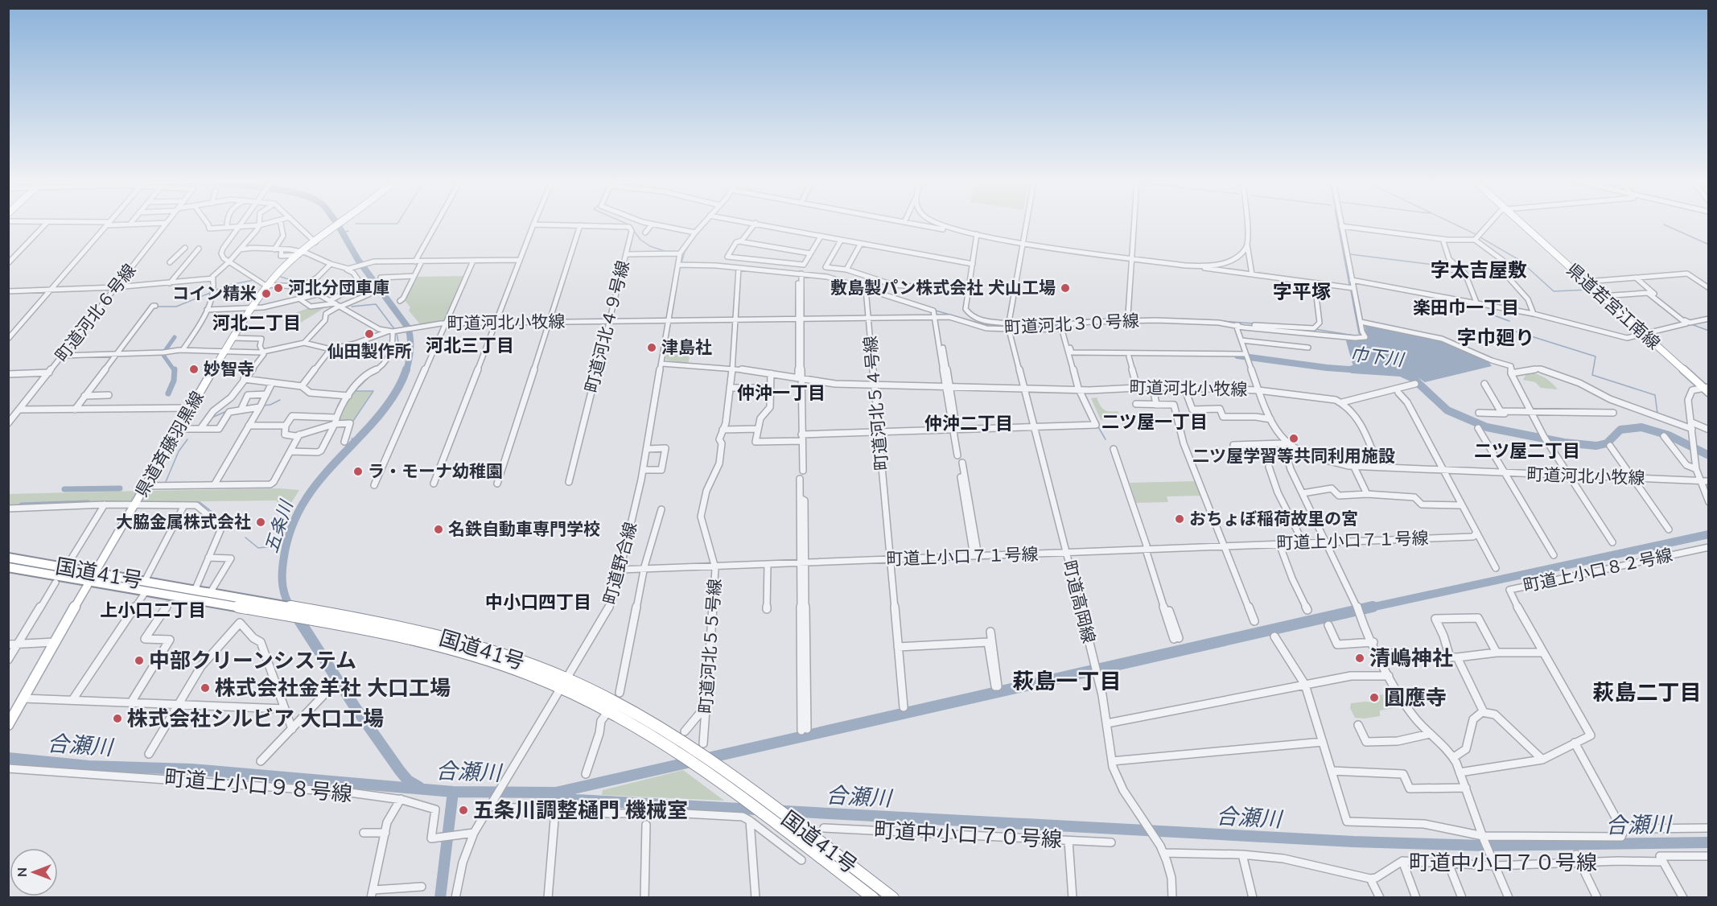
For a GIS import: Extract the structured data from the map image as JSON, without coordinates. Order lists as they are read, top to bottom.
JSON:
{
  "streets": {
    "highway": ["国道41号"],
    "main road": ["県道若宮江南線", "県道斉藤羽黒線"],
    "street": [
      "町道河北６号線",
      "町道河北小牧線",
      "町道河北３０号線",
      "町道河北４９号線",
      "町道河北５４号線",
      "町道上小口７１号線",
      "町道野合線",
      "町道上小口８２号線",
      "町道高岡線",
      "町道河北５５号線",
      "町道上小口９８号線",
      "町道中小口７０号線"
    ]
  },
  "crossings": [
    ["町道河北小牧線", "町道河北３０号線"],
    ["町道河北小牧線", "町道河北４９号線"],
    ["町道河北小牧線", "町道河北５４号線"],
    ["町道河北小牧線", "町道野合線"],
    ["町道河北小牧線", "町道高岡線"],
    ["町道河北小牧線", "町道河北５５号線"],
    ["町道河北３０号線", "町道河北５４号線"],
    ["町道河北３０号線", "町道野合線"],
    ["町道河北３０号線", "町道高岡線"],
    ["町道河北３０号線", "町道河北５５号線"],
    ["町道河北５４号線", "町道上小口７１号線"],
    ["県道斉藤羽黒線", "国道41号"],
    ["町道上小口７１号線", "町道野合線"],
    ["町道上小口７１号線", "町道高岡線"],
    ["町道上小口７１号線", "町道河北５５号線"],
    ["町道野合線", "国道41号"],
    ["町道野合線", "町道上小口９８号線"],
    ["国道41号", "町道河北５５号線"]
  ],
  "districts": [
    "字太吉屋敷",
    "字平塚",
    "楽田巾一丁目",
    "河北二丁目",
    "字巾廻り",
    "河北三丁目",
    "仲沖一丁目",
    "二ツ屋一丁目",
    "仲沖二丁目",
    "二ツ屋二丁目",
    "中小口四丁目",
    "上小口二丁目",
    "萩島一丁目",
    "萩島二丁目"
  ],
  "water": ["巾下川", "五条川", "合瀬川"],
  "places": [
    "河北分団車庫",
    "敷島製パン株式会社 犬山工場",
    "コイン精米",
    "仙田製作所",
    "津島社",
    "妙智寺",
    "二ツ屋学習等共同利用施設",
    "ラ・モーナ幼稚園",
    "おちょぼ稲荷故里の宮",
    "大脇金属株式会社",
    "名鉄自動車専門学校",
    "清嶋神社",
    "中部クリーンシステム",
    "株式会社金羊社 大口工場",
    "圓應寺",
    "株式会社シルビア 大口工場",
    "五条川調整樋門 機械室"
  ],
  "north": "left"
}
